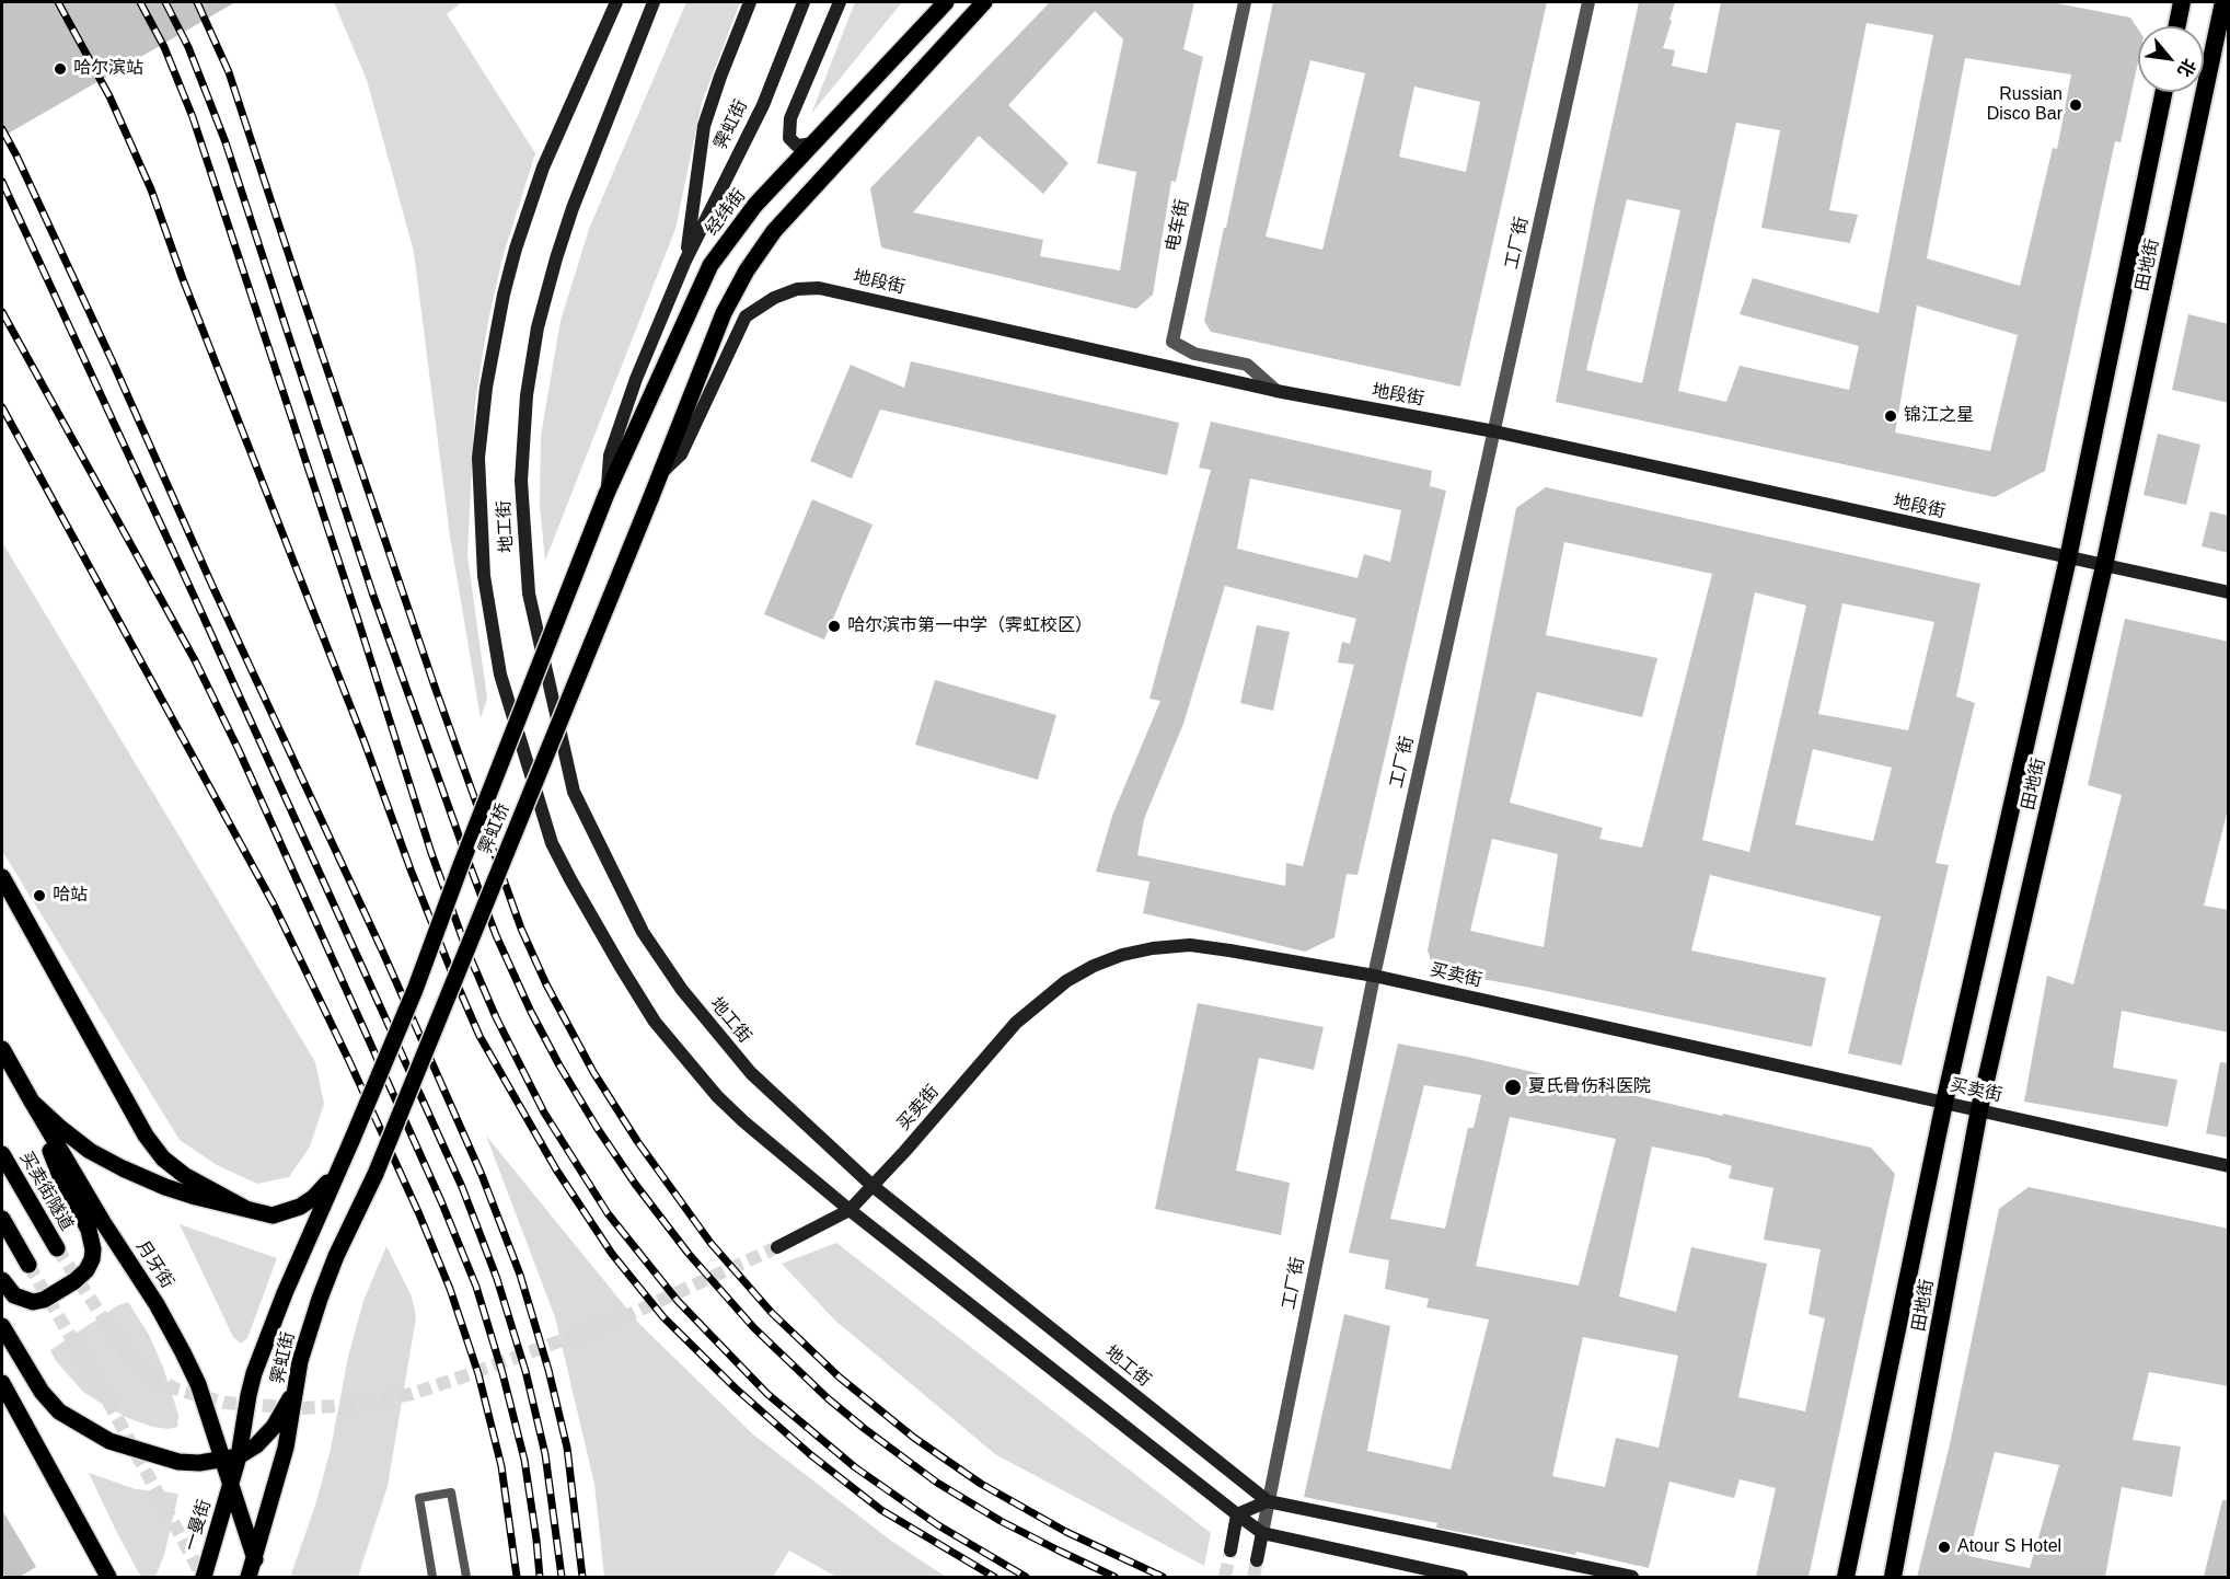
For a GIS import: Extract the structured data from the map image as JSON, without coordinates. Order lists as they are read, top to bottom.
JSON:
{
  "streets": {
    "highway": ["田地街"],
    "main road": [
      "霁虹街",
      "经纬街",
      "地段街",
      "地工街",
      "霁虹桥",
      "买卖街",
      "买卖街隧道",
      "月牙街",
      "一曼街"
    ],
    "street": ["电车街", "工厂街"]
  },
  "crossings": [
    ["霁虹街", "经纬街"],
    ["霁虹街", "霁虹桥"],
    ["霁虹街", "月牙街"],
    ["经纬街", "霁虹桥"],
    ["电车街", "地段街"],
    ["工厂街", "地段街"],
    ["工厂街", "地工街"],
    ["工厂街", "买卖街"],
    ["田地街", "地段街"],
    ["田地街", "买卖街"],
    ["地段街", "霁虹桥"],
    ["地工街", "买卖街"],
    ["月牙街", "一曼街"]
  ],
  "places": [
    "哈尔滨站",
    "Russian Disco Bar",
    "锦江之星",
    "哈尔滨市第一中学（霁虹校区）",
    "哈站",
    "夏氏骨伤科医院",
    "Atour S Hotel"
  ],
  "north": "bottom right"
}
